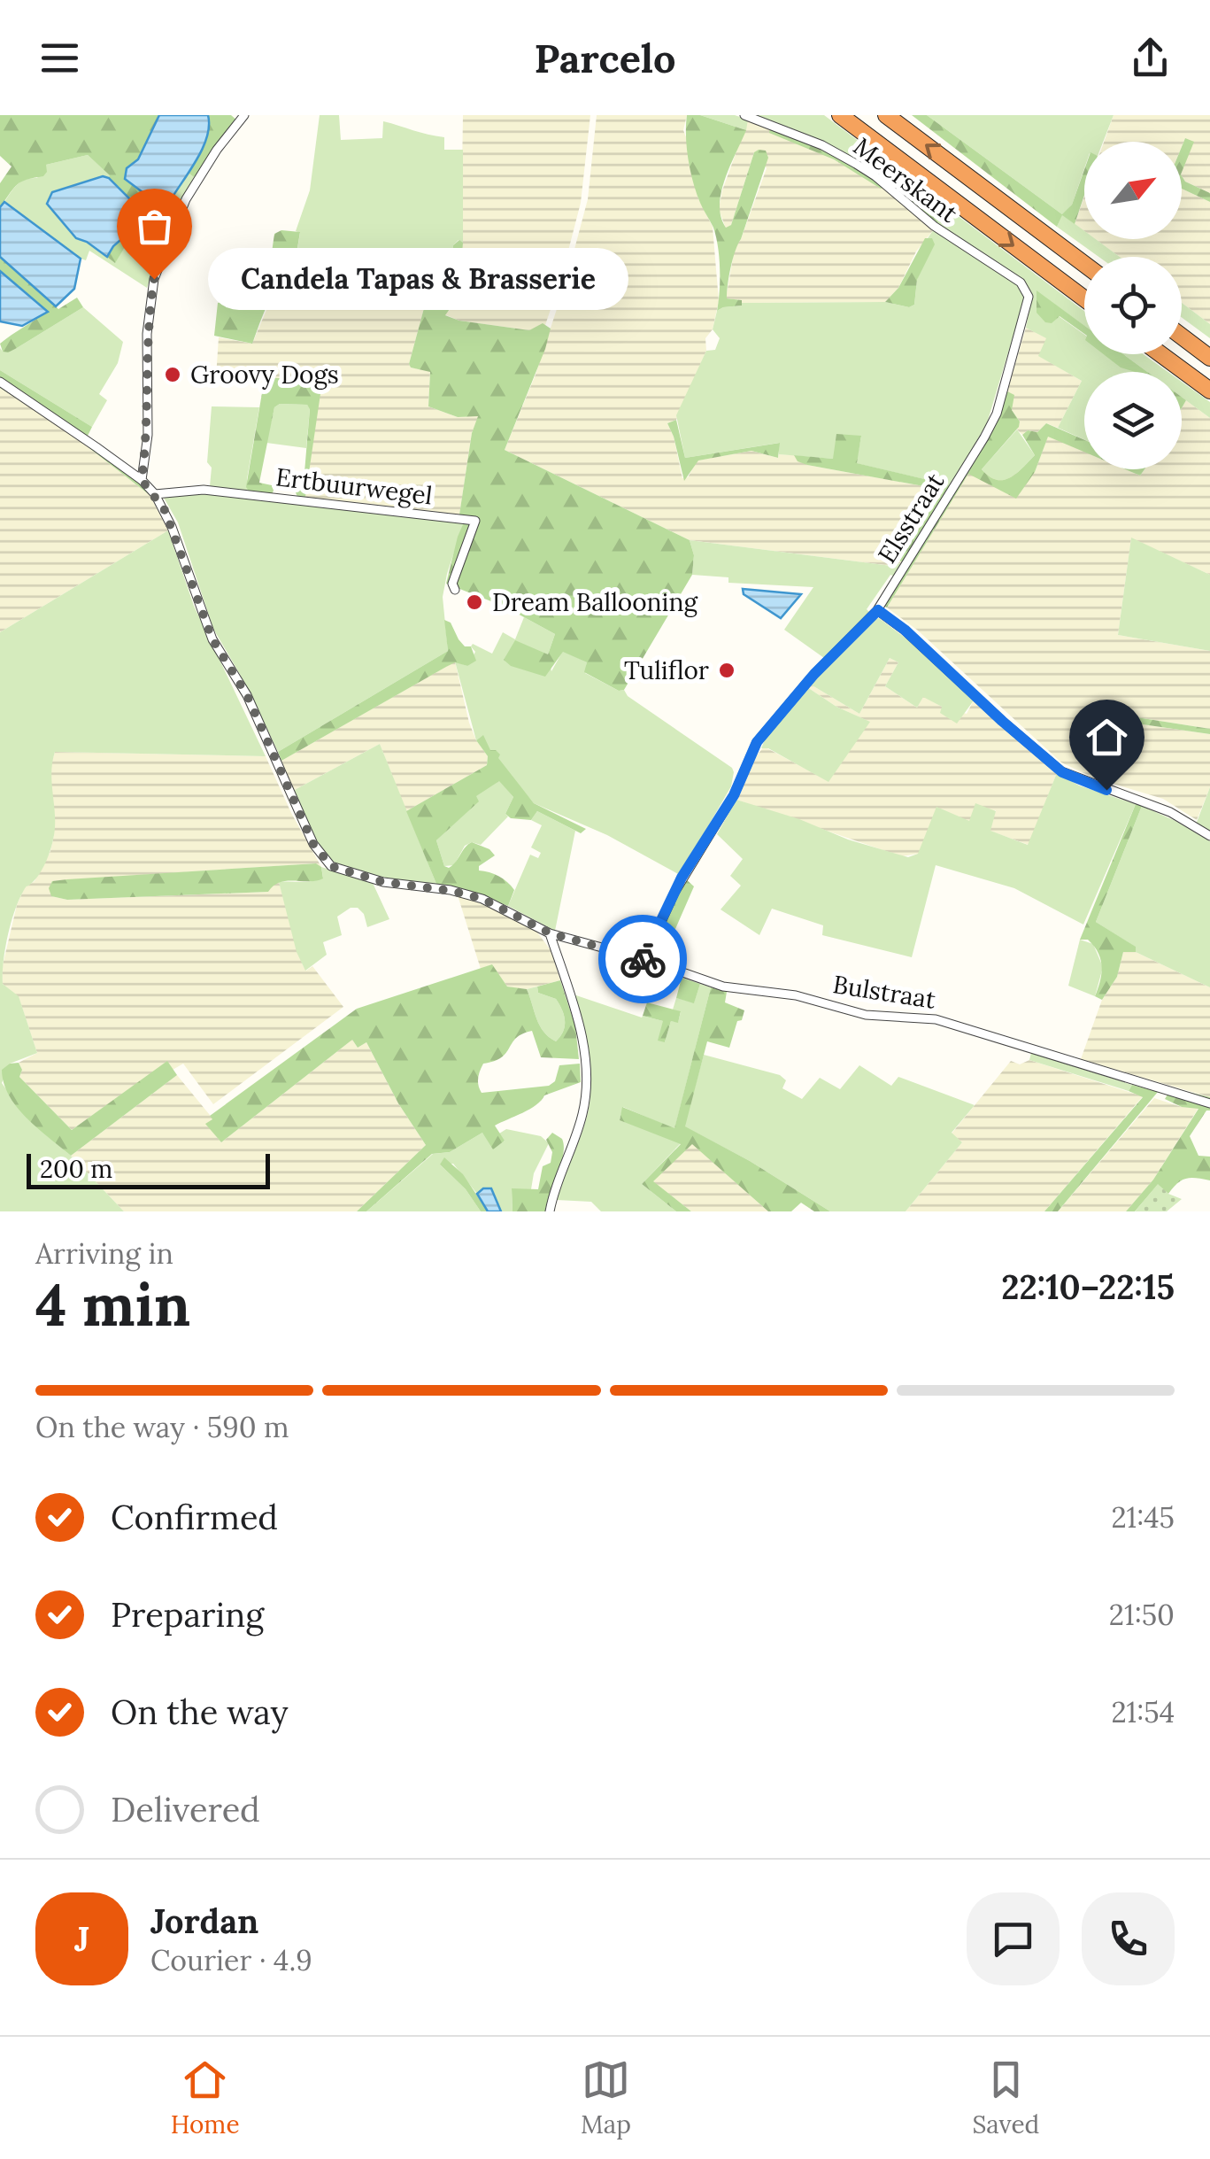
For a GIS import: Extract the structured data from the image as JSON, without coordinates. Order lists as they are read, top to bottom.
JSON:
{
  "streets": {
    "street": [
      "Meerskant",
      "Ertbuurwegel",
      "Elsstraat",
      "Bulstraat"
    ]
  },
  "crossings": [
    ["Meerskant", "Elsstraat"],
    ["Ertbuurwegel", "Bulstraat"],
    ["Elsstraat", "Bulstraat"]
  ],
  "places": [
    "Candela Tapas & Brasserie",
    "Groovy Dogs",
    "Dream Ballooning",
    "Tuliflor"
  ],
  "scale_bar": "200 m",
  "north": "top right",
  "page": {
    "header": "Parcelo",
    "bubble": "Candela Tapas & Brasserie",
    "scale": "200 m",
    "heading": ["4 min", "Arriving in", "22:10–22:15"],
    "panel": ["Jordan", "Courier · 4.9"],
    "bar": "On the way · 590 m",
    "list": [
      ["Confirmed", "21:45"],
      ["Preparing", "21:50"],
      ["On the way", "21:54"],
      "Delivered"
    ],
    "round": "J",
    "tabs": ["Home", "Map", "Saved"]
  }
}
